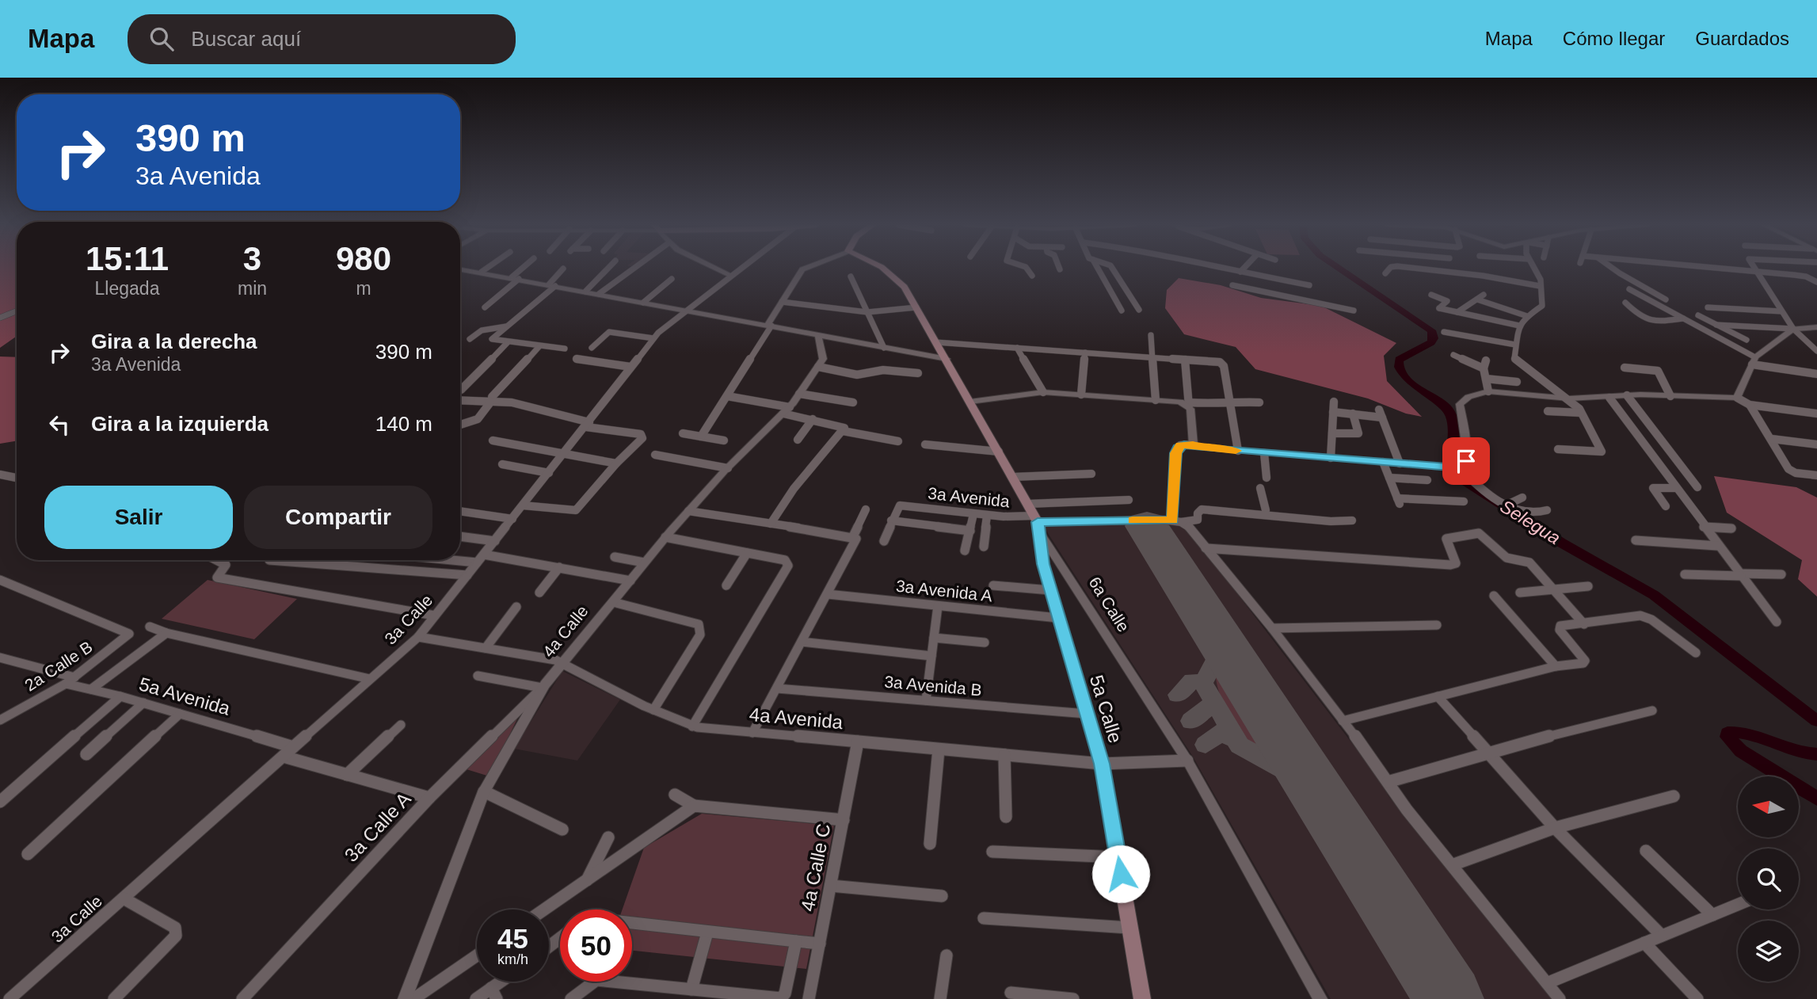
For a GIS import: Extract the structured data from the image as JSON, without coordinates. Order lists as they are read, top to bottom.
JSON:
{
  "streets": {
    "main road": ["6a Calle", "5a Calle"],
    "street": [
      "3a Avenida",
      "3a Avenida A",
      "3a Calle",
      "4a Calle",
      "2a Calle B",
      "3a Avenida B",
      "5a Avenida",
      "4a Avenida",
      "3a Calle A",
      "4a Calle C"
    ]
  },
  "crossings": [
    ["3a Avenida", "6a Calle"],
    ["3a Avenida", "5a Calle"],
    ["3a Avenida A", "5a Calle"],
    ["6a Calle", "5a Calle"],
    ["6a Calle", "4a Avenida"],
    ["3a Calle", "5a Avenida"],
    ["3a Calle", "4a Avenida"],
    ["4a Calle", "4a Avenida"],
    ["4a Calle", "3a Calle A"],
    ["2a Calle B", "5a Avenida"],
    ["3a Avenida B", "5a Calle"],
    ["5a Calle", "4a Avenida"],
    ["4a Avenida", "4a Calle C"]
  ],
  "water": ["Selegua"],
  "north": "left",
  "page": {
    "header": "Mapa",
    "search": "Buscar aquí",
    "nav": ["Mapa", "Cómo llegar", "Guardados"],
    "turn": ["390 m", "3a Avenida"],
    "eta": [
      "15:11",
      "Llegada",
      "3",
      "min",
      "980",
      "m"
    ],
    "list": [
      {
        "name": "Gira a la derecha",
        "note": "3a Avenida",
        "value": "390 m"
      },
      {
        "name": "Gira a la izquierda",
        "value": "140 m"
      }
    ],
    "buttons": ["Salir", "Compartir"],
    "speed": "45 km/h",
    "limit": "50"
  }
}
